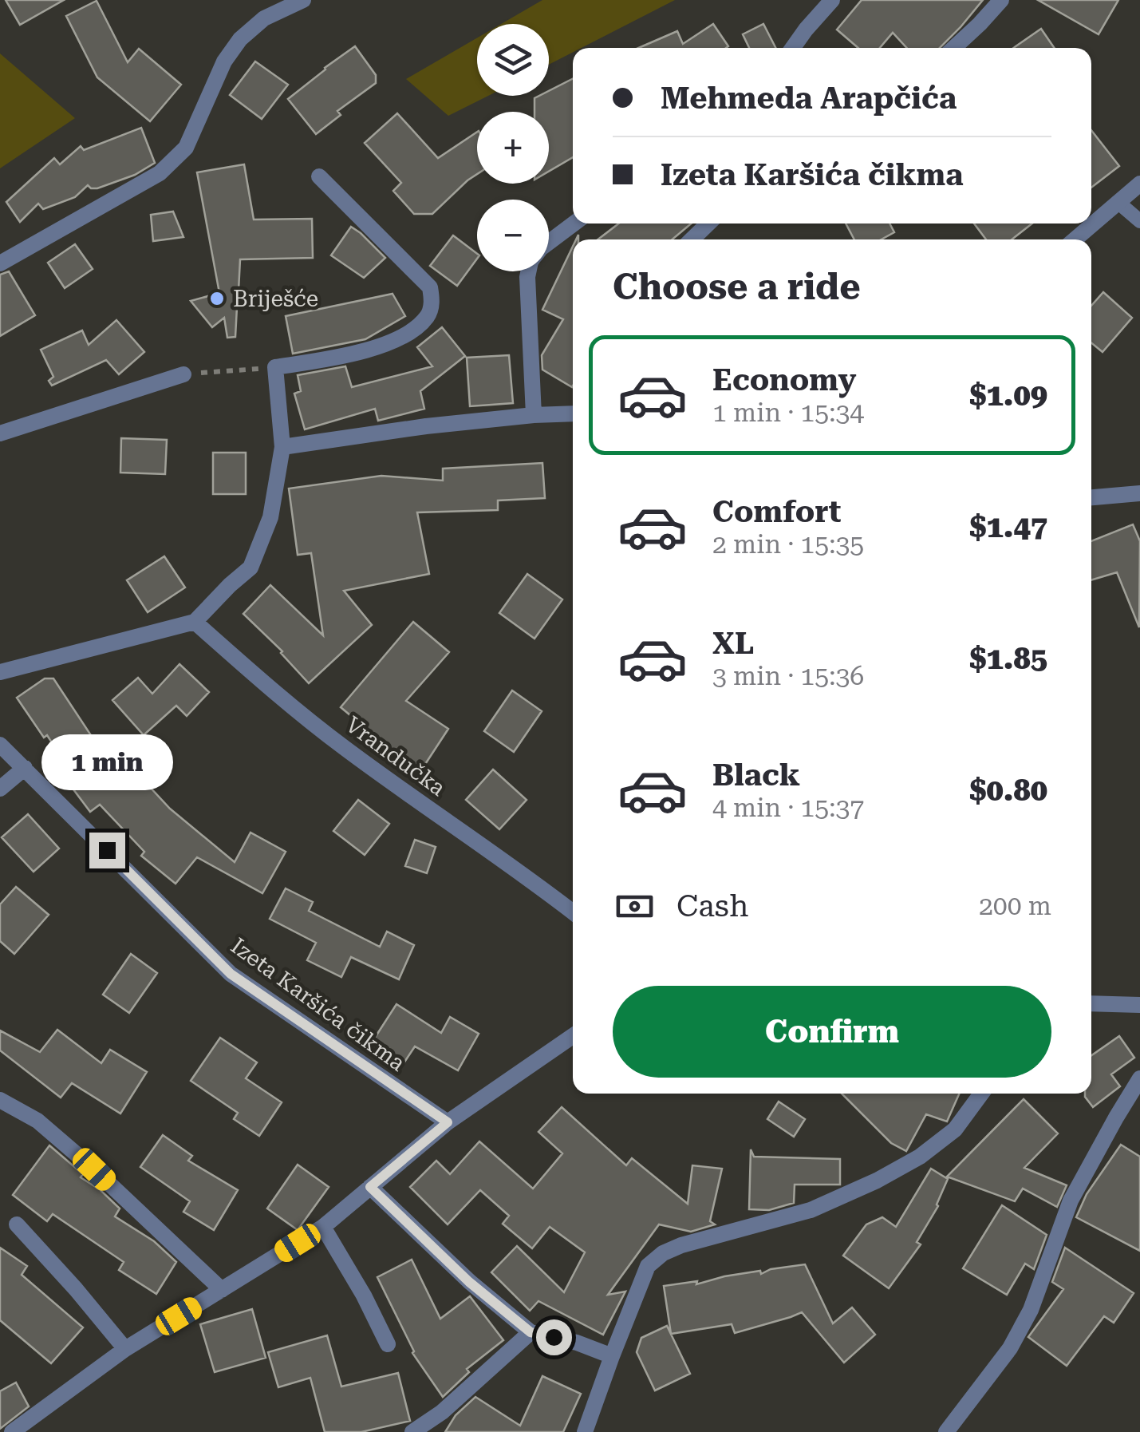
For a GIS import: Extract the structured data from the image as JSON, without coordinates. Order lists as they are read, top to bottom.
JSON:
{
  "streets": {
    "street": ["Vrandučka", "Izeta Karšića čikma"]
  },
  "places": ["Briješće"],
  "page": {
    "map_buttons": ["+", "−"],
    "banner": ["Mehmeda Arapčića", "Izeta Karšića čikma"],
    "heading": "Choose a ride",
    "list": [
      {
        "name": "Economy",
        "note": "1 min · 15:34",
        "value": "$1.09"
      },
      {
        "name": "Comfort",
        "note": "2 min · 15:35",
        "value": "$1.47"
      },
      {
        "name": "XL",
        "note": "3 min · 15:36",
        "value": "$1.85"
      },
      {
        "name": "Black",
        "note": "4 min · 15:37",
        "value": "$0.80"
      }
    ],
    "bubble": "1 min",
    "pay": ["Cash", "200 m"],
    "buttons": "Confirm"
  }
}
